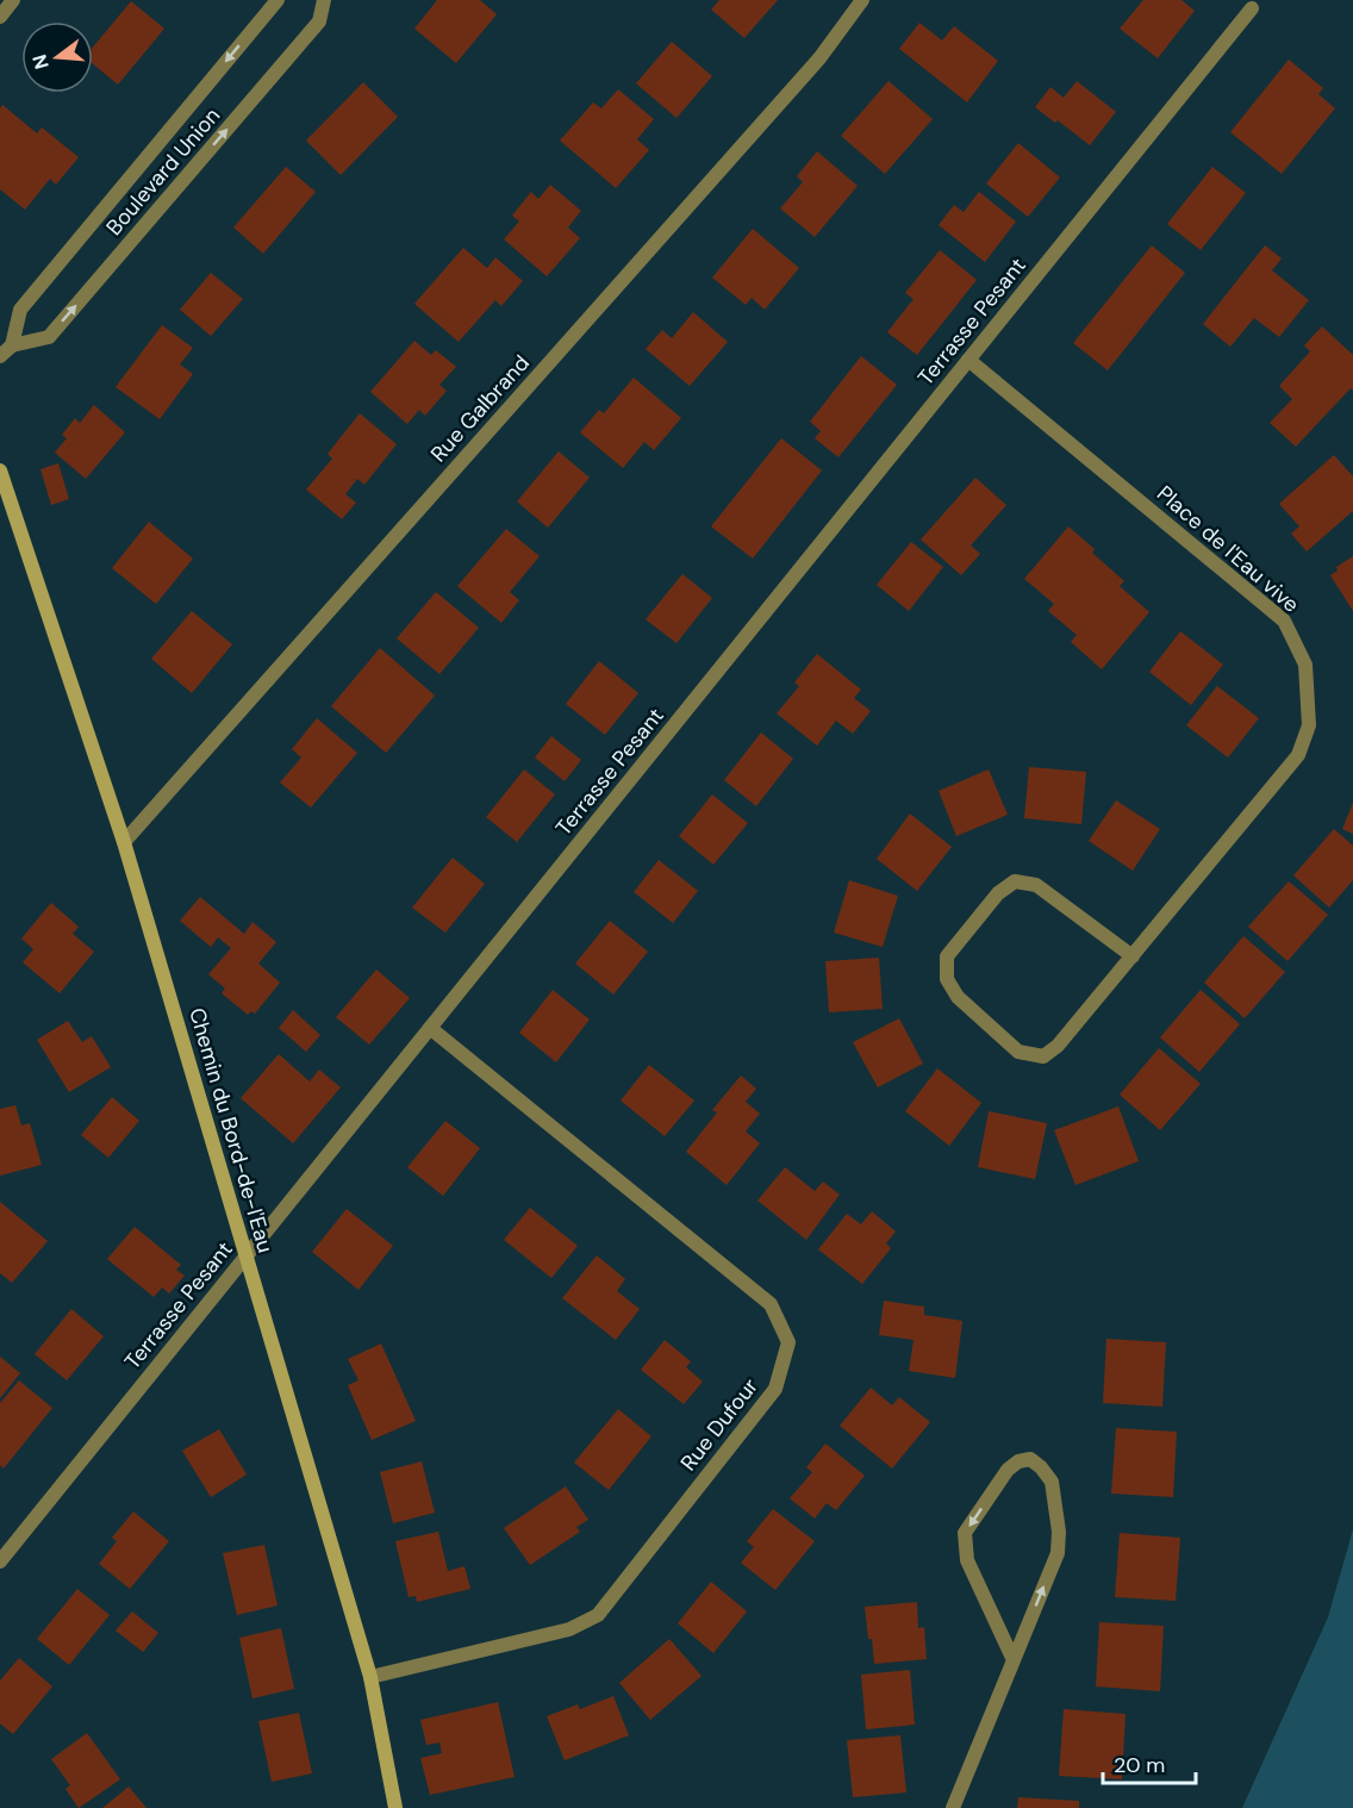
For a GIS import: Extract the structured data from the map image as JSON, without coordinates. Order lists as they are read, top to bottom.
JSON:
{
  "streets": {
    "street": [
      "Boulevard Union",
      "Terrasse Pesant",
      "Rue Galbrand",
      "Place de l'Eau vive",
      "Chemin du Bord-de-l'Eau",
      "Rue Dufour"
    ]
  },
  "crossings": [
    ["Terrasse Pesant", "Place de l'Eau vive"],
    ["Terrasse Pesant", "Chemin du Bord-de-l'Eau"],
    ["Terrasse Pesant", "Rue Dufour"],
    ["Rue Galbrand", "Chemin du Bord-de-l'Eau"],
    ["Chemin du Bord-de-l'Eau", "Rue Dufour"]
  ],
  "scale_bar": "20 m",
  "north": "left"
}
